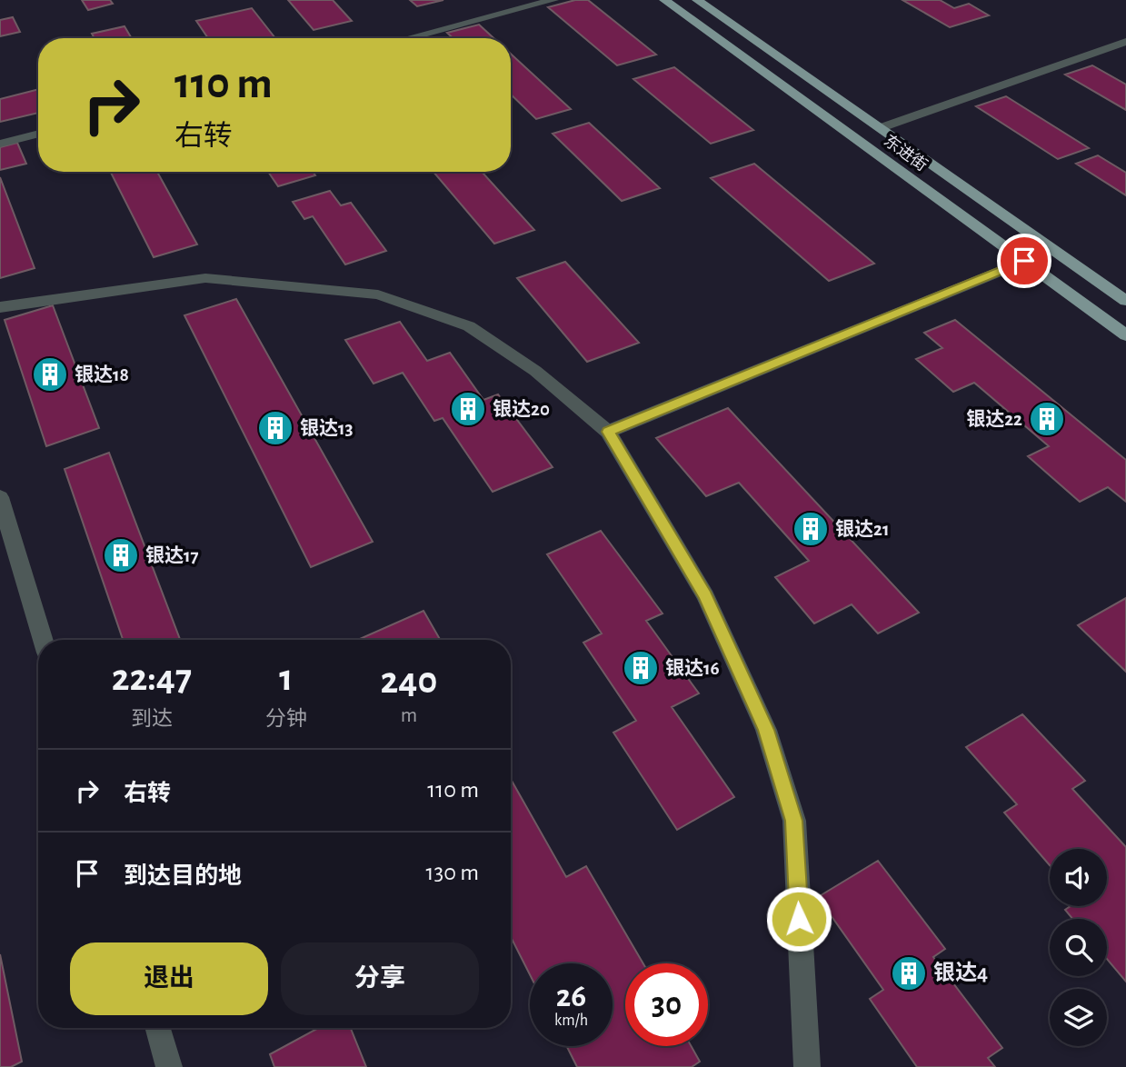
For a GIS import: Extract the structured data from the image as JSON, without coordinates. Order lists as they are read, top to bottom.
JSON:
{
  "streets": {
    "main road": ["东进街"]
  },
  "places": {
    "building": [
      "银达18",
      "银达20",
      "银达22",
      "银达13",
      "银达21",
      "银达17",
      "银达16",
      "银达4"
    ]
  },
  "page": {
    "turn": ["110 m", "右转"],
    "eta": [
      "22:47",
      "到达",
      "1",
      "分钟",
      "240",
      "m"
    ],
    "list": [
      {
        "name": "右转",
        "value": "110 m"
      },
      {
        "name": "到达目的地",
        "value": "130 m"
      }
    ],
    "buttons": ["退出", "分享"],
    "speed": "26 km/h",
    "limit": "30"
  }
}
